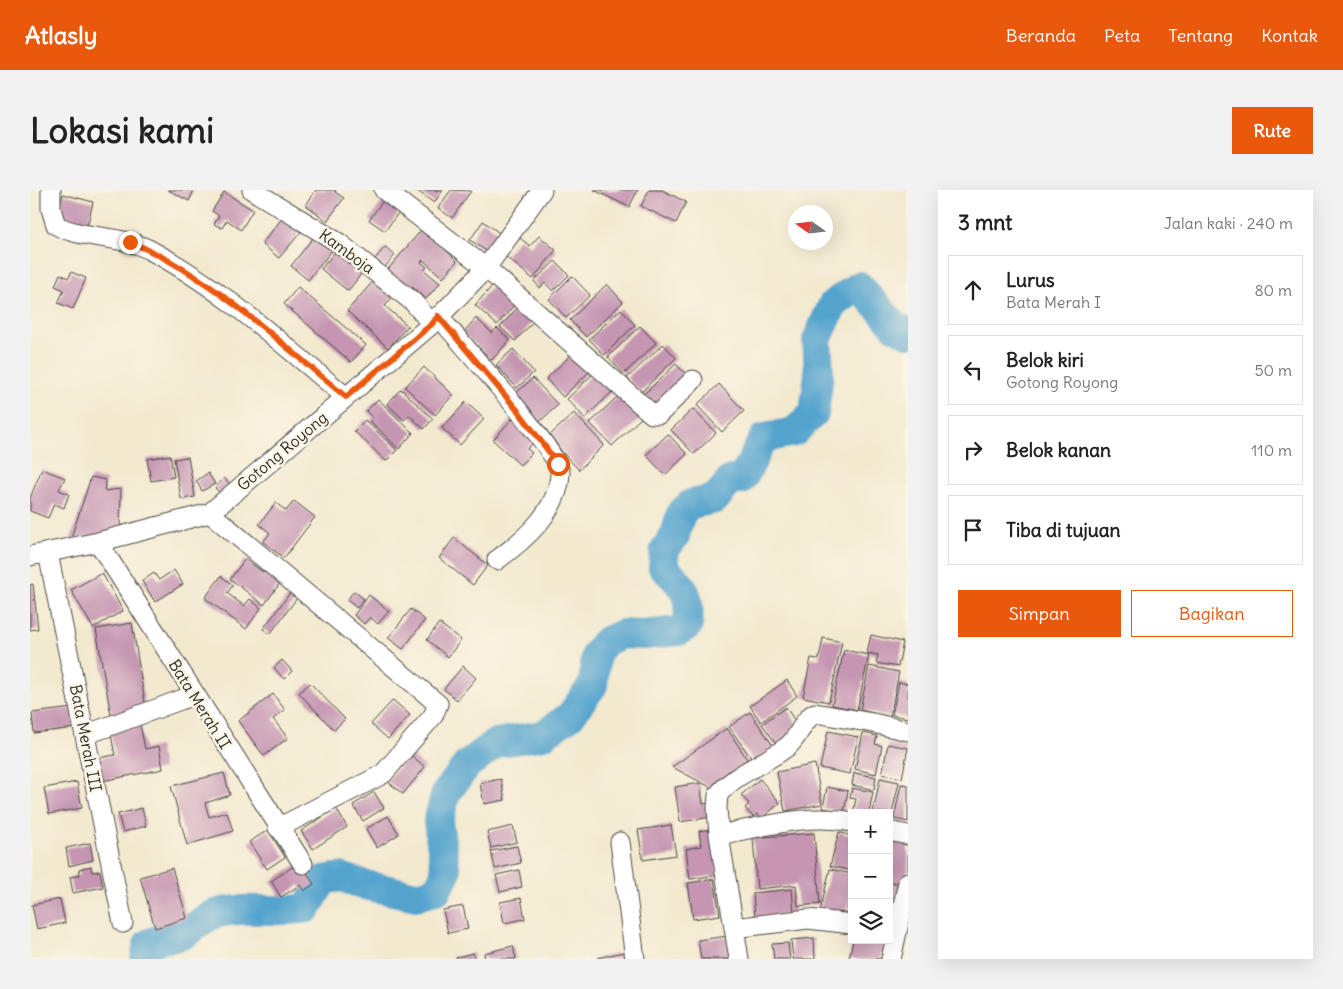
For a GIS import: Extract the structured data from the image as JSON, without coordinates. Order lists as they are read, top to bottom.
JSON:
{
  "streets": {
    "street": [
      "Kamboja",
      "Gotong Royong",
      "Bata Merah II",
      "Bata Merah III"
    ]
  },
  "crossings": [
    ["Kamboja", "Gotong Royong"],
    ["Gotong Royong", "Bata Merah II"],
    ["Gotong Royong", "Bata Merah III"]
  ],
  "north": "left",
  "page": {
    "header": "Atlasly",
    "nav": [
      "Beranda",
      "Peta",
      "Tentang",
      "Kontak"
    ],
    "buttons": [
      "Rute",
      ["Simpan", "Bagikan"]
    ],
    "title": "Lokasi kami",
    "heading": ["3 mnt", "Jalan kaki · 240 m"],
    "list": [
      ["Lurus", "Bata Merah I", "80 m"],
      ["Belok kiri", "Gotong Royong", "50 m"],
      ["Belok kanan", "110 m"],
      "Tiba di tujuan"
    ],
    "map_buttons": ["+", "−"]
  }
}
